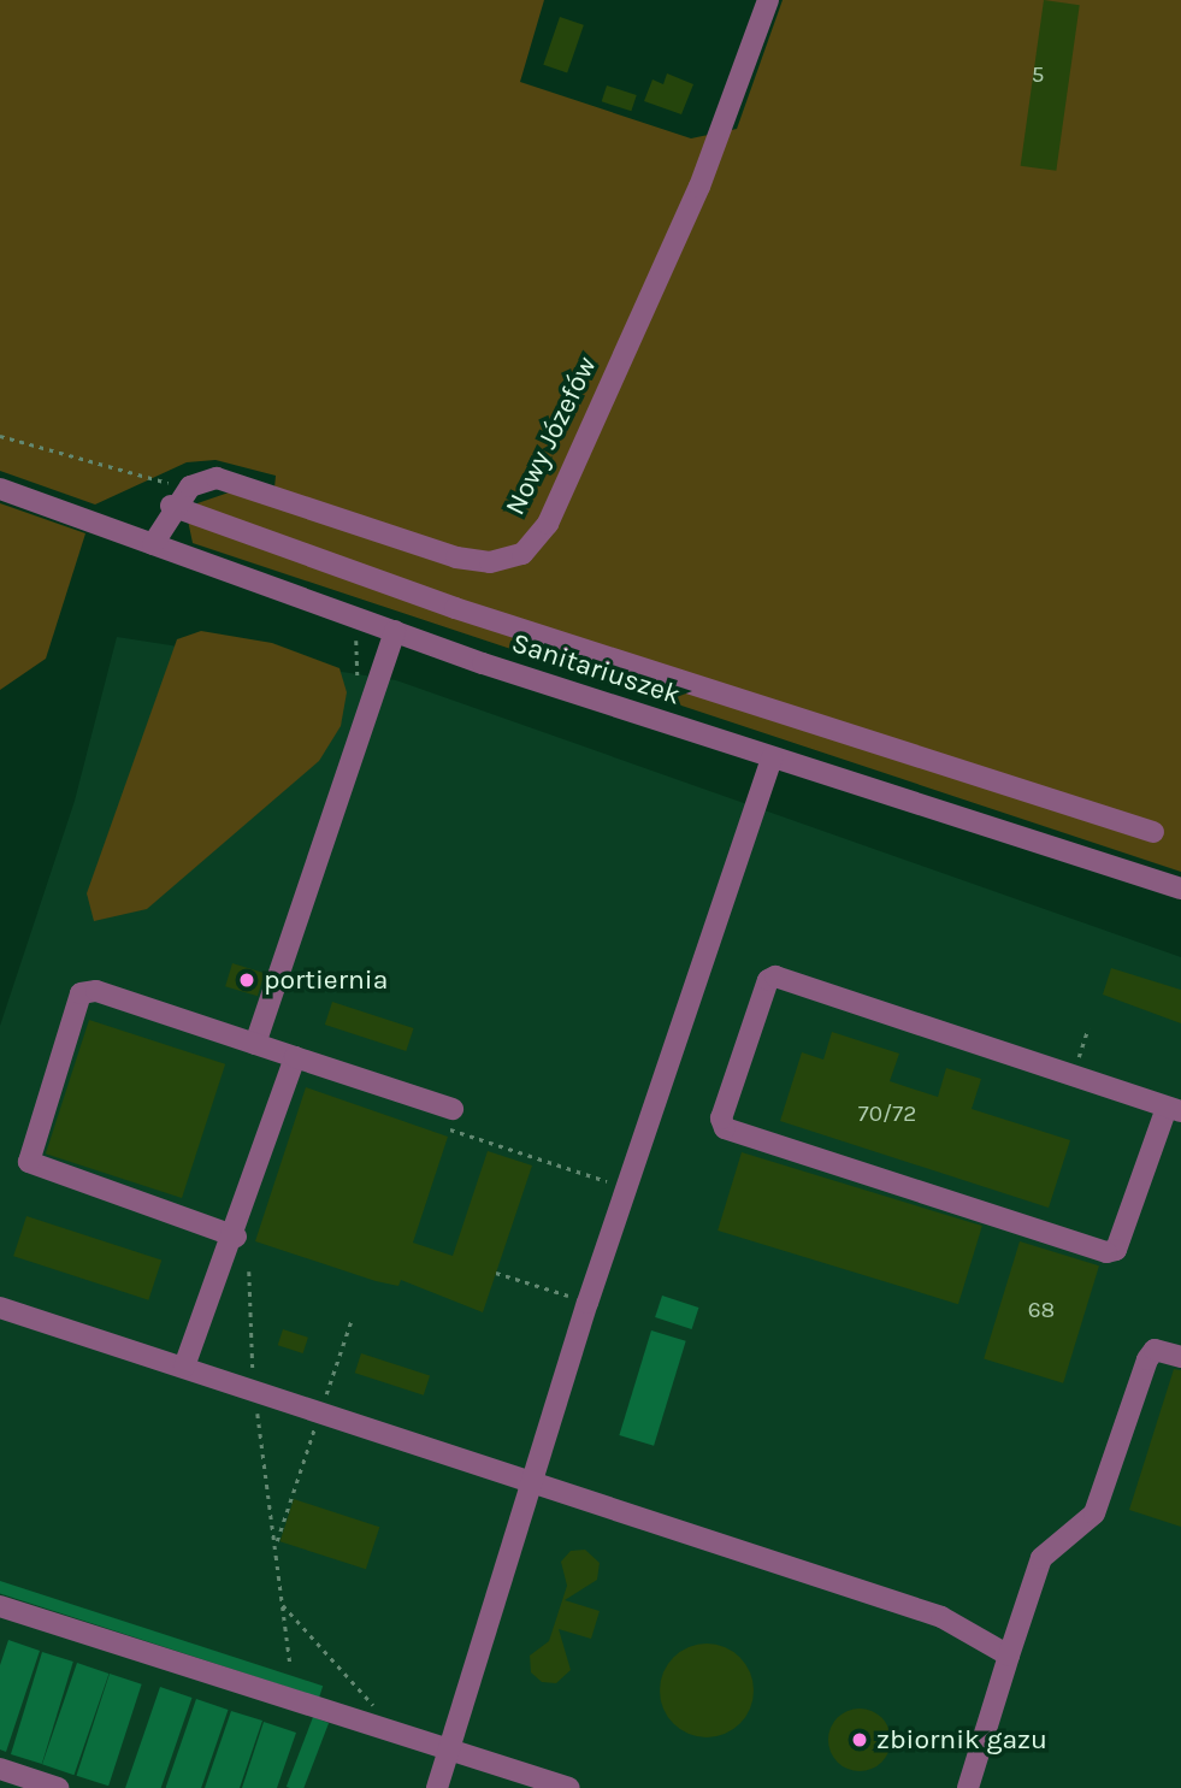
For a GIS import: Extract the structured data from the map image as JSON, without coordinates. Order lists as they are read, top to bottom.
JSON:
{
  "streets": {
    "street": ["Nowy Józefów", "Sanitariuszek"]
  },
  "places": ["portiernia", "zbiornik gazu"],
  "house_numbers": ["5", "70/72", "68"]
}
